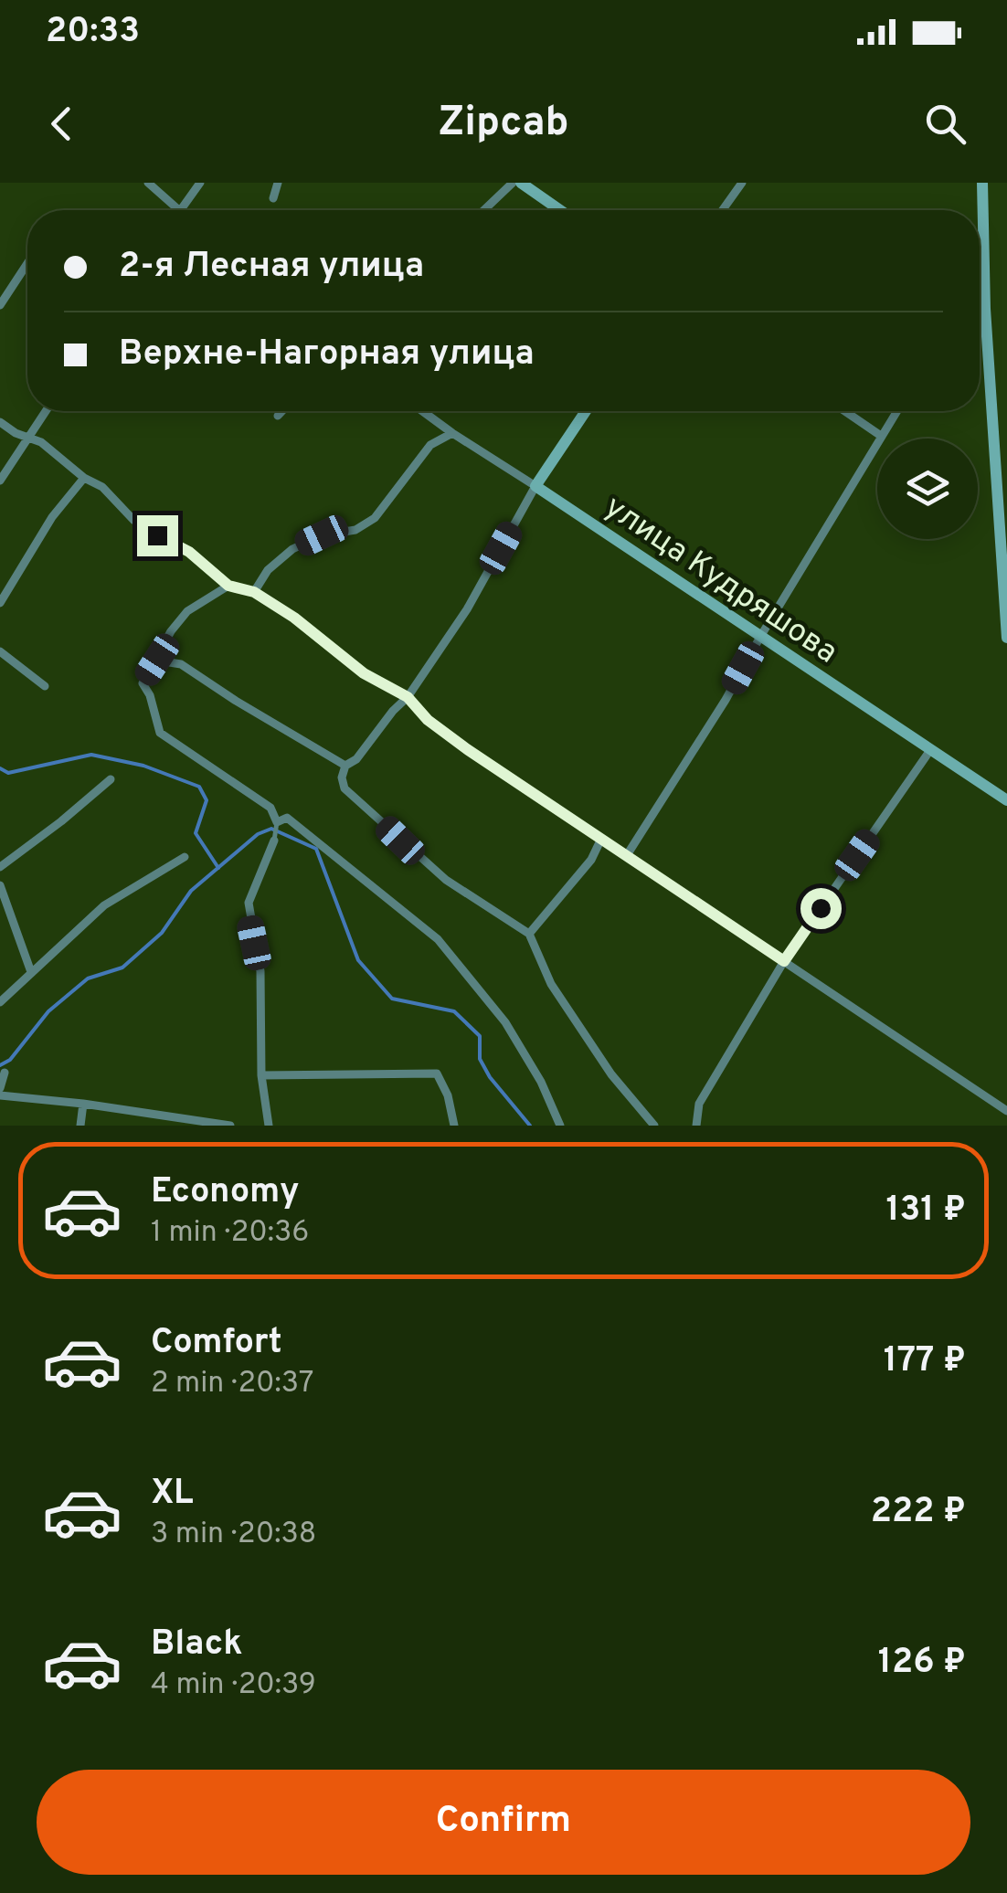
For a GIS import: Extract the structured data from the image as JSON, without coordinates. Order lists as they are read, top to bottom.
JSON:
{
  "streets": {
    "street": ["улица Кудряшова"]
  },
  "page": {
    "status": "20:33",
    "header": "Zipcab",
    "banner": ["2-я Лесная улица", "Верхне-Нагорная улица"],
    "list": [
      {
        "name": "Economy",
        "note": "1 min · 20:36",
        "value": "131 ₽"
      },
      {
        "name": "Comfort",
        "note": "2 min · 20:37",
        "value": "177 ₽"
      },
      {
        "name": "XL",
        "note": "3 min · 20:38",
        "value": "222 ₽"
      },
      {
        "name": "Black",
        "note": "4 min · 20:39",
        "value": "126 ₽"
      }
    ],
    "buttons": "Confirm"
  }
}
